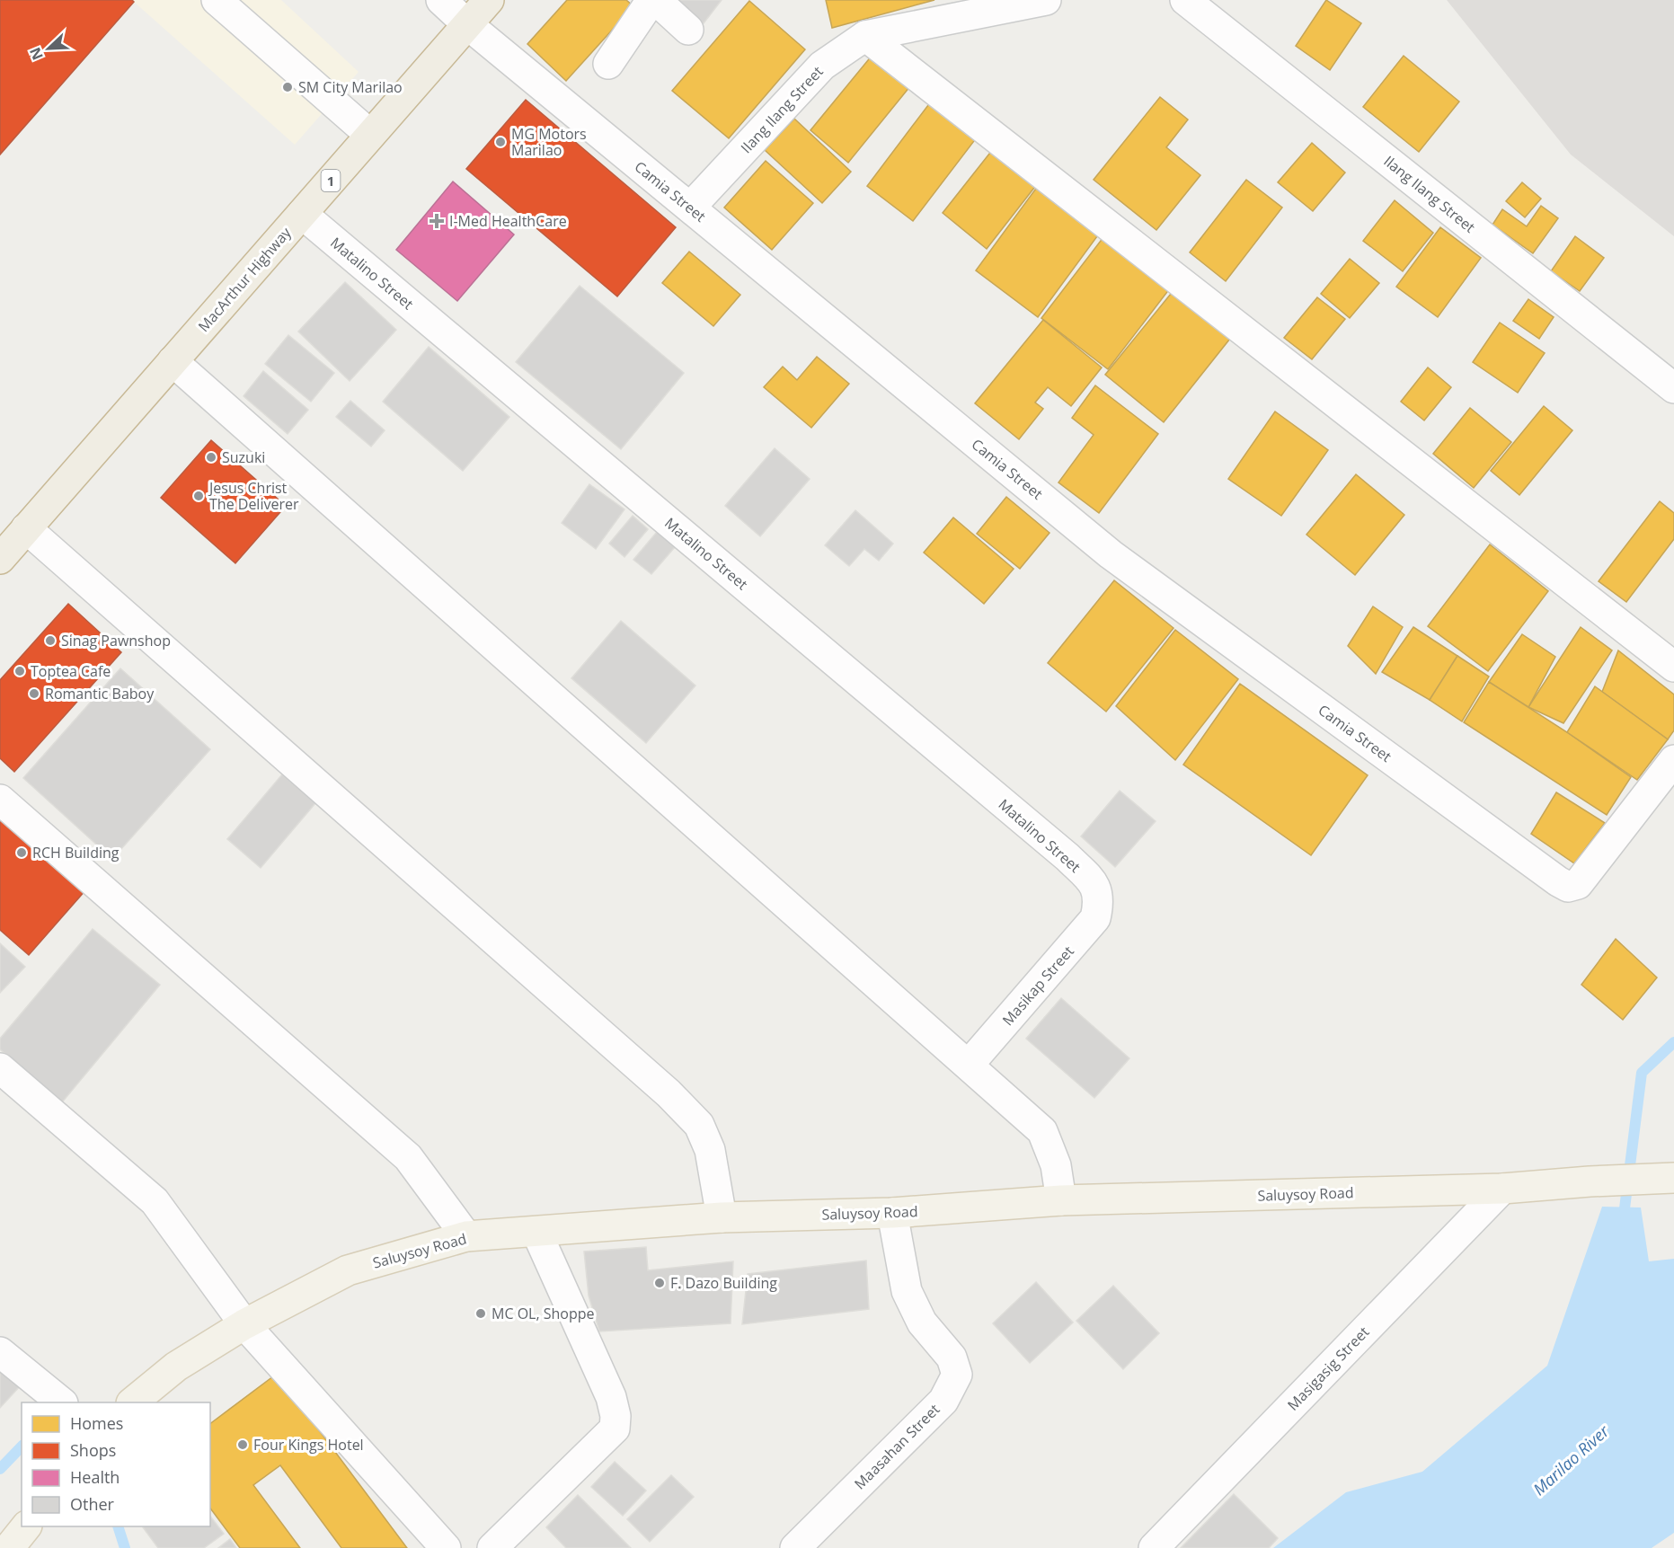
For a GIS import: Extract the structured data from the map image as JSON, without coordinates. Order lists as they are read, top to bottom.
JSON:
{
  "streets": {
    "highway": ["1", "MacArthur Highway"],
    "main road": ["Saluysoy Road"],
    "street": [
      "Ilang Ilang Street",
      "Camia Street",
      "Matalino Street",
      "Masikap Street",
      "Masigasig Street",
      "Maasahan Street"
    ]
  },
  "crossings": [
    ["Ilang Ilang Street", "Camia Street"],
    ["Camia Street", "MacArthur Highway"],
    ["Matalino Street", "MacArthur Highway"],
    ["Matalino Street", "Masikap Street"],
    ["Saluysoy Road", "Masigasig Street"],
    ["Saluysoy Road", "Maasahan Street"]
  ],
  "water": ["Marilao River"],
  "places": {
    "other": [
      "SM City Marilao",
      "MG Motors Marilao",
      "Suzuki",
      "Jesus Christ The Deliverer",
      "Sinag Pawnshop",
      "Toptea Cafe",
      "Romantic Baboy",
      "RCH Building",
      "F. Dazo Building",
      "MC OL, Shoppe",
      "Four Kings Hotel"
    ],
    "health": ["I-Med HealthCare"]
  },
  "legend": [
    "Homes",
    "Shops",
    "Health",
    "Other"
  ],
  "north": "bottom left"
}
